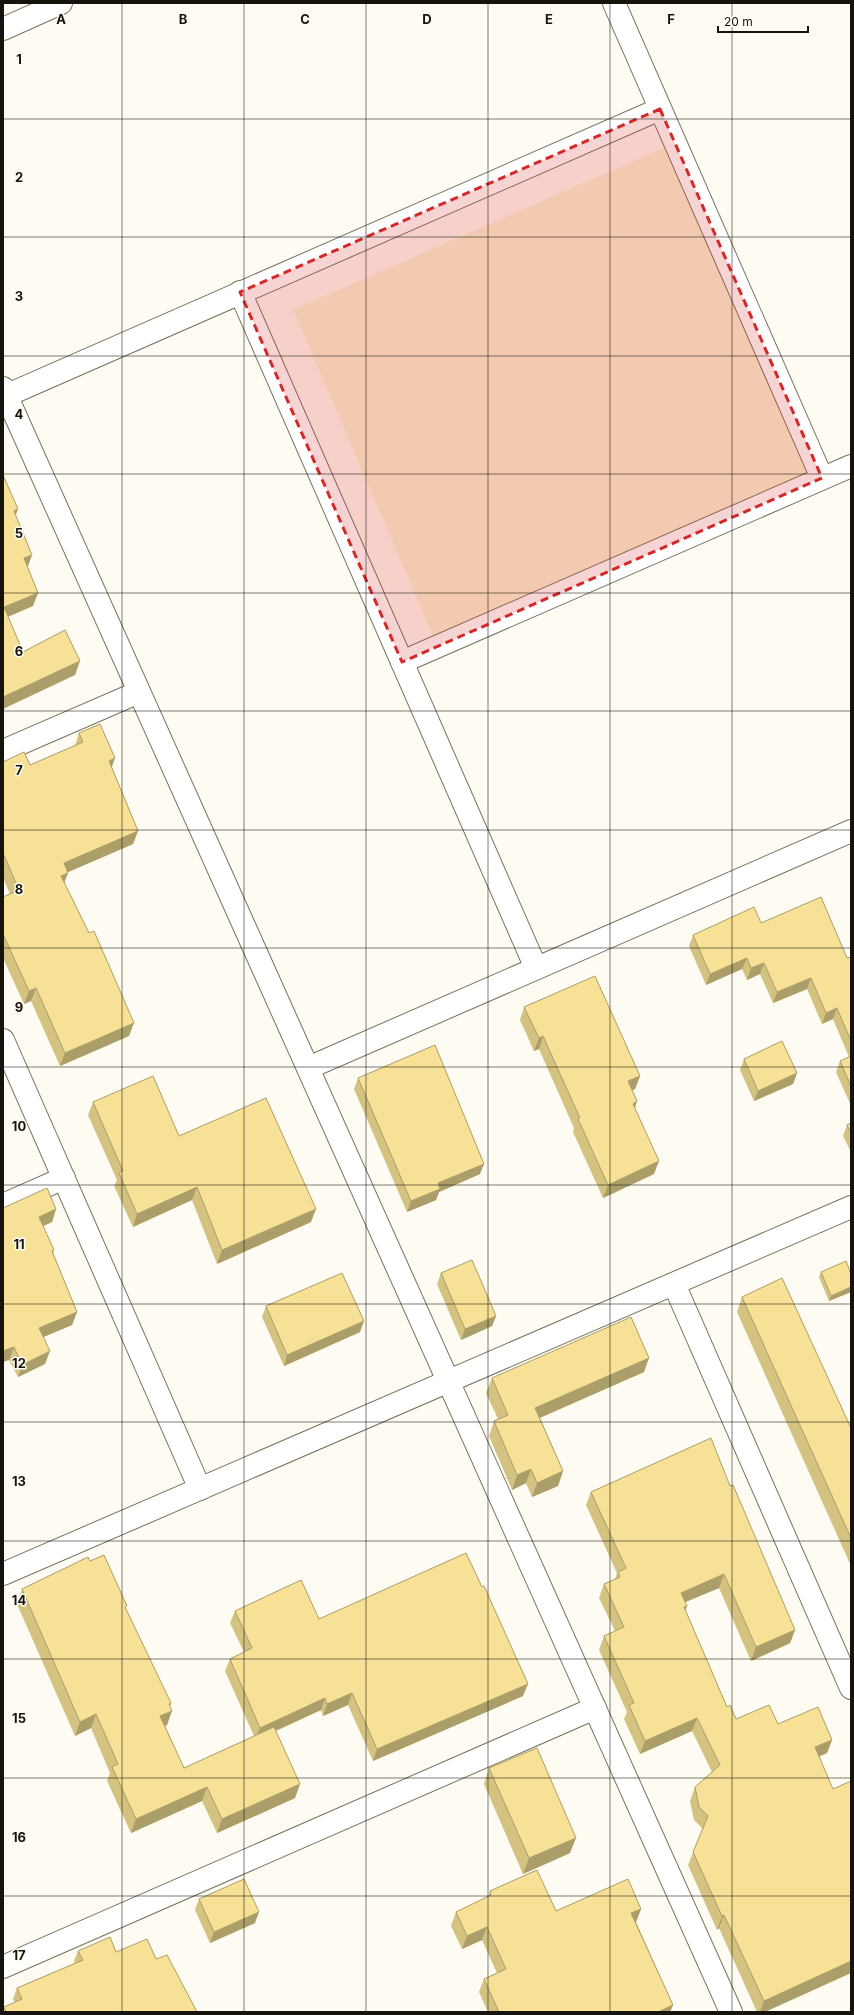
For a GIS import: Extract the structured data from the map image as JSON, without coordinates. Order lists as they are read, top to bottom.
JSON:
{
  "scale_bar": "20 m",
  "grid": {
    "columns": [
      "A",
      "B",
      "C",
      "D",
      "E",
      "F"
    ],
    "rows": [
      "1",
      "2",
      "3",
      "4",
      "5",
      "6",
      "7",
      "8",
      "9",
      "10",
      "11",
      "12",
      "13",
      "14",
      "15",
      "16",
      "17"
    ]
  }
}
